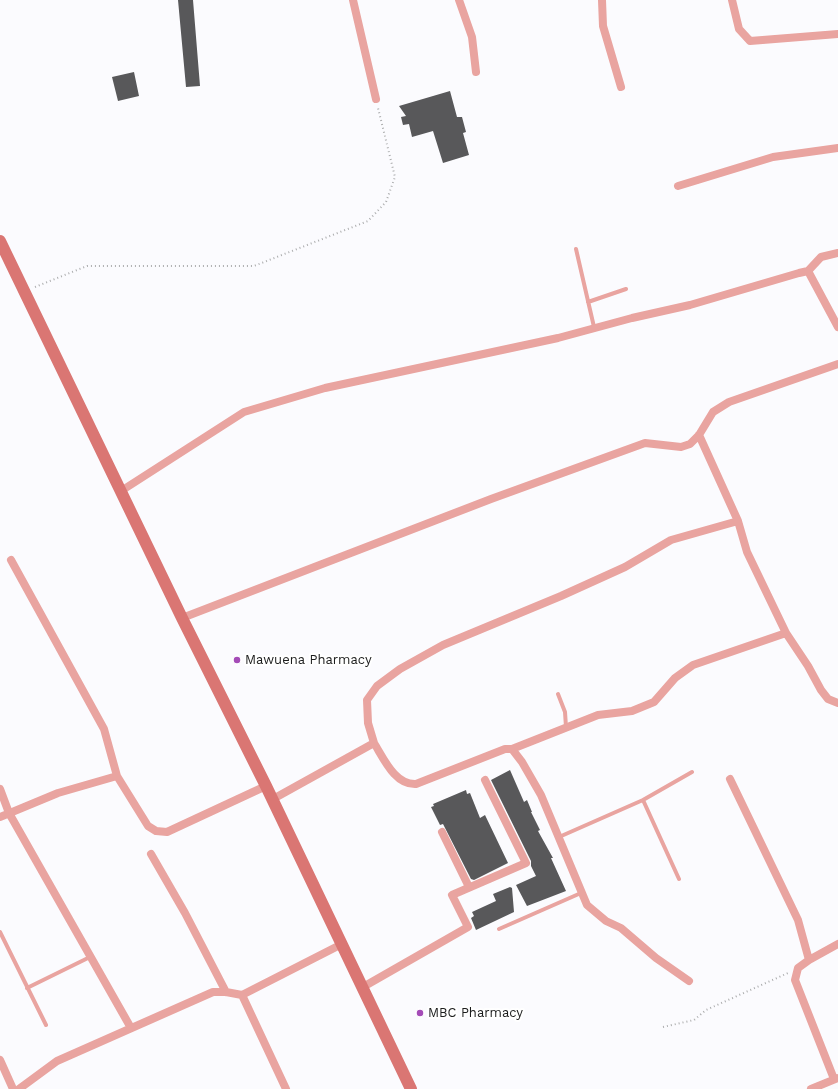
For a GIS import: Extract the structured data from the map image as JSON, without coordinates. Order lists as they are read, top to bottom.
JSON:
{
  "places": ["Mawuena Pharmacy", "MBC Pharmacy"]
}
